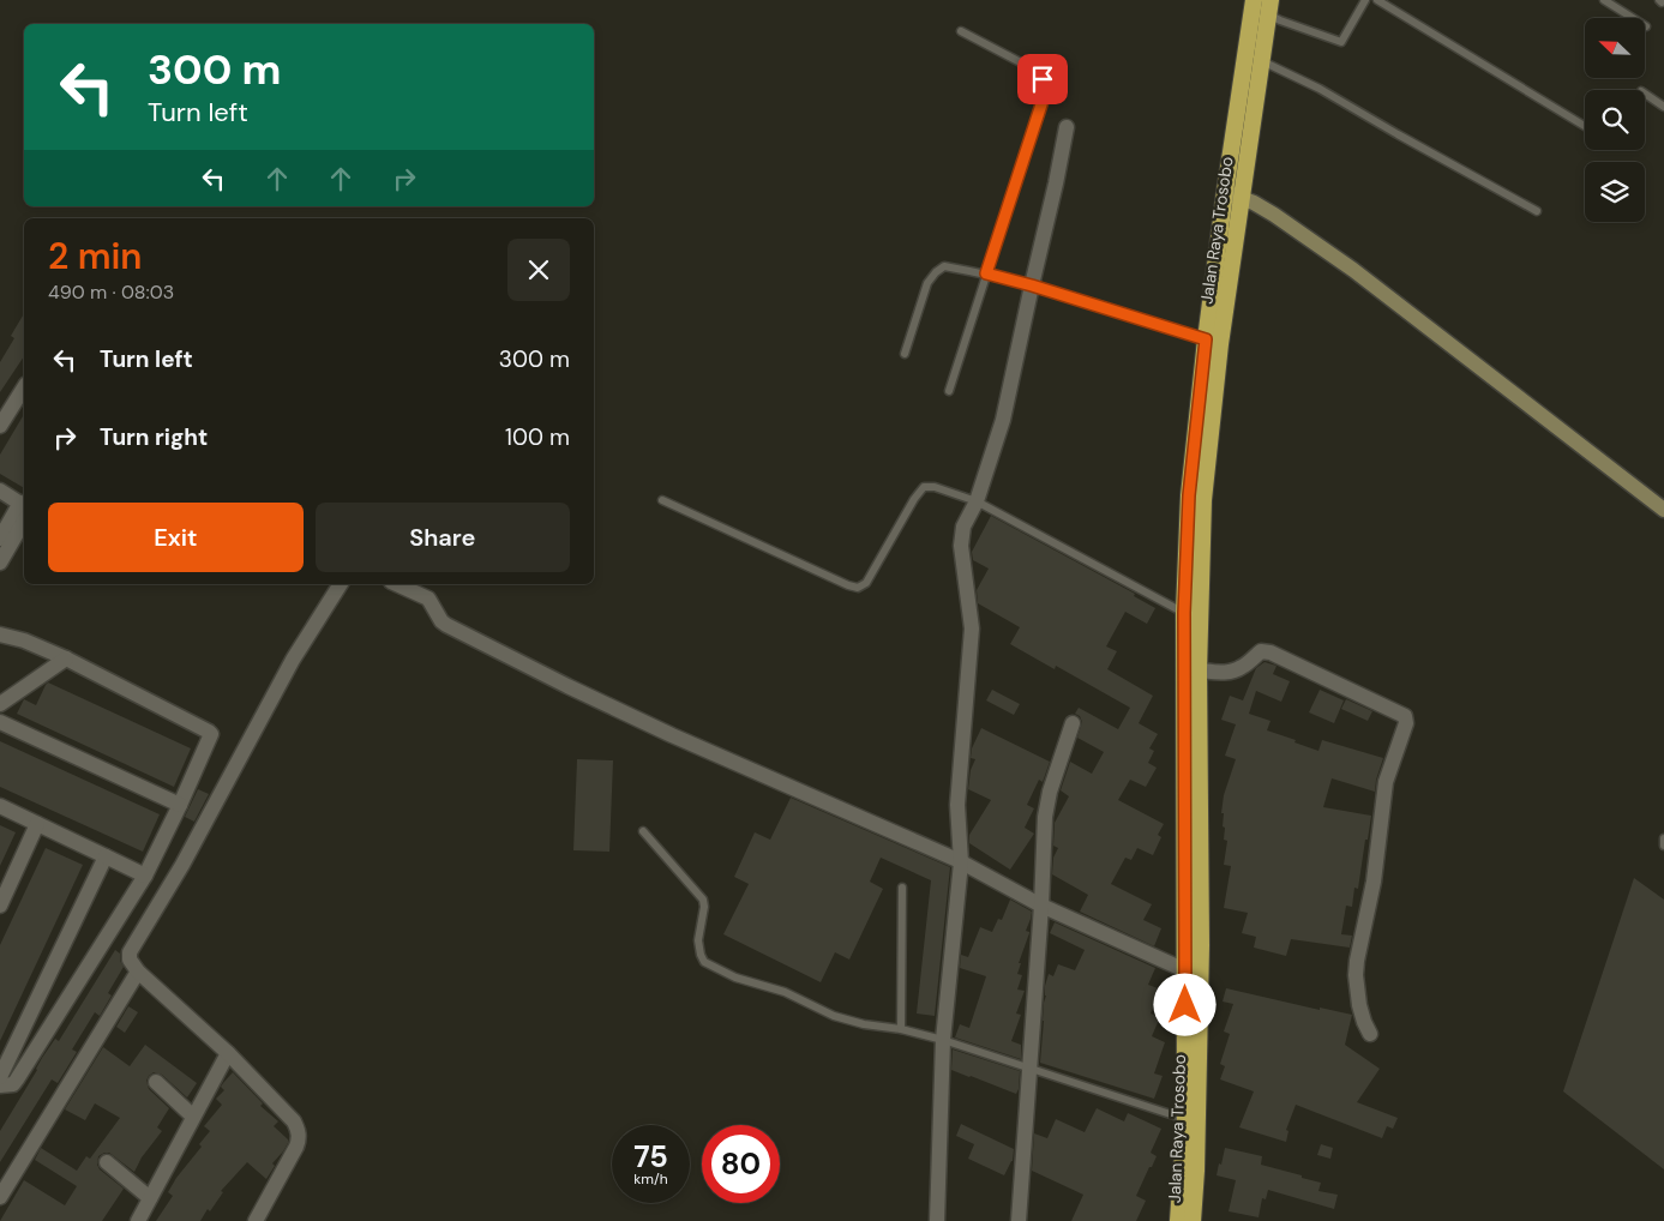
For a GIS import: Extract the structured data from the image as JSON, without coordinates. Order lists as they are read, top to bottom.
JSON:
{
  "streets": {
    "highway": ["Jalan Raya Trosobo"]
  },
  "north": "top left",
  "page": {
    "turn": ["300 m", "Turn left"],
    "heading": ["2 min", "490 m · 08:03"],
    "list": [
      {
        "name": "Turn left",
        "value": "300 m"
      },
      {
        "name": "Turn right",
        "value": "100 m"
      }
    ],
    "buttons": ["Exit", "Share"],
    "speed": "75 km/h",
    "limit": "80"
  }
}
